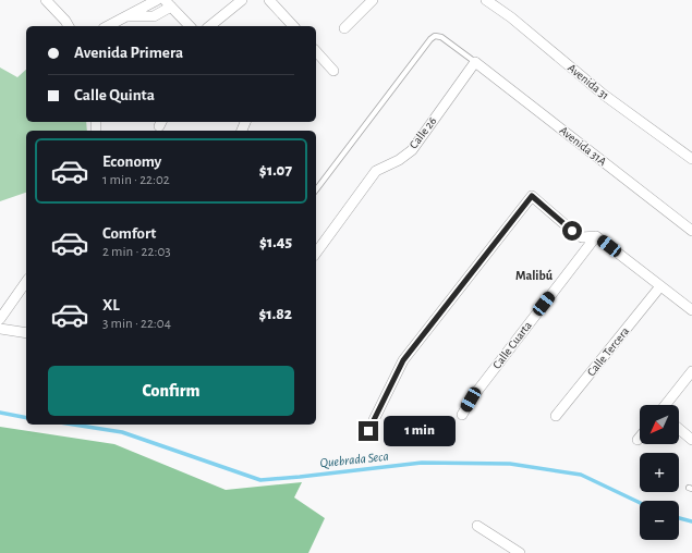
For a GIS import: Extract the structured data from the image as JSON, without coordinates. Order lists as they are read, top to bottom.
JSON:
{
  "streets": {
    "street": [
      "Avenida 31",
      "Calle 26",
      "Avenida 31A",
      "Calle Cuarta",
      "Calle Tercera"
    ]
  },
  "crossings": [
    ["Calle 26", "Avenida 31A"]
  ],
  "districts": ["Malibú"],
  "water": ["Quebrada Seca"],
  "north": "bottom left",
  "page": {
    "banner": ["Avenida Primera", "Calle Quinta"],
    "list": [
      {
        "name": "Economy",
        "note": "1 min · 22:02",
        "value": "$1.07"
      },
      {
        "name": "Comfort",
        "note": "2 min · 22:03",
        "value": "$1.45"
      },
      {
        "name": "XL",
        "note": "3 min · 22:04",
        "value": "$1.82"
      }
    ],
    "buttons": "Confirm",
    "map_buttons": ["+", "−"],
    "bubble": "1 min"
  }
}
